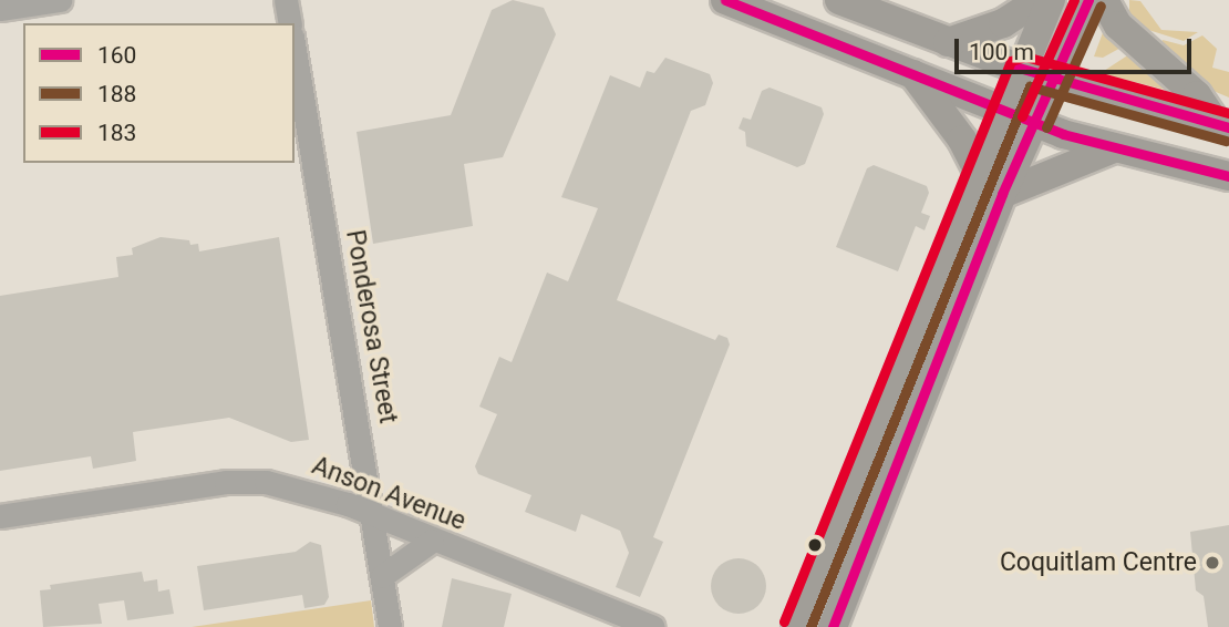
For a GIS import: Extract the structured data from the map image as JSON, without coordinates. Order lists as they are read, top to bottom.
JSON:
{
  "streets": {
    "street": ["Ponderosa Street", "Anson Avenue"]
  },
  "crossings": [
    ["Ponderosa Street", "Anson Avenue"]
  ],
  "places": ["Coquitlam Centre"],
  "lines": ["transit line 160", "transit line 183", "transit line 188"],
  "legend": ["160", "188", "183"],
  "scale_bar": "100 m"
}
